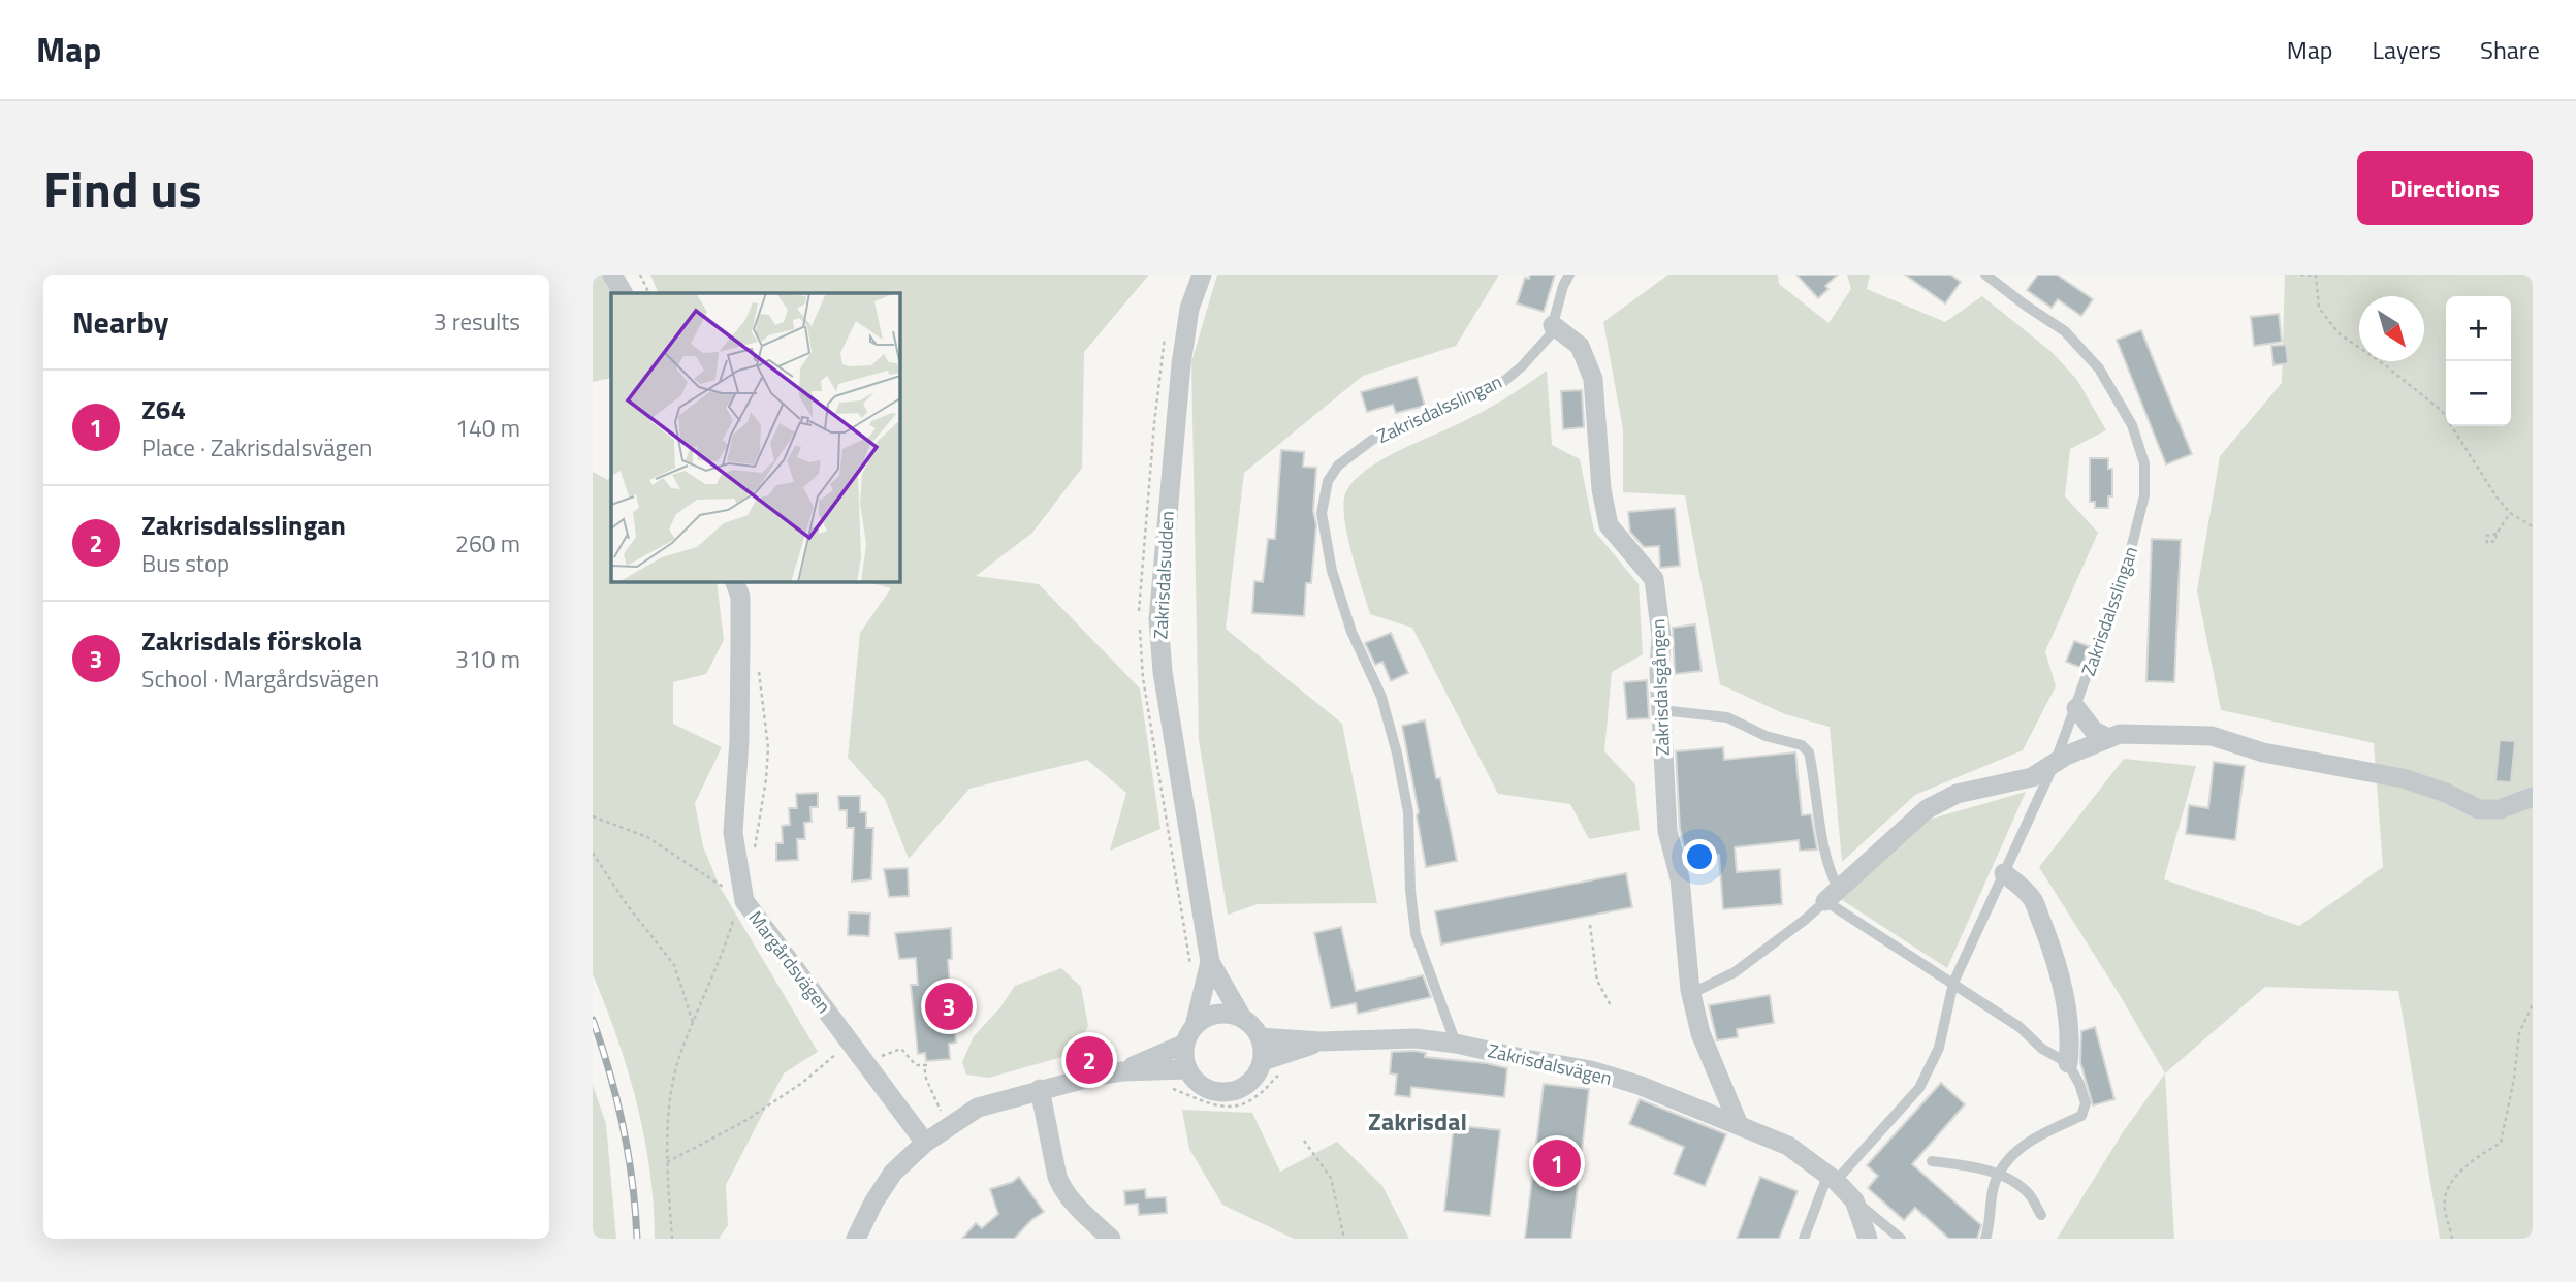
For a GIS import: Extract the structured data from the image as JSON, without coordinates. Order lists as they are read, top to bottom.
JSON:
{
  "streets": {
    "street": [
      "Zakrisdalsudden",
      "Zakrisdalsgången",
      "Margårdsvägen",
      "Zakrisdalsvägen"
    ],
    "lane": ["Zakrisdalsslingan"]
  },
  "crossings": [
    ["Zakrisdalsslingan", "Zakrisdalsgången"],
    ["Zakrisdalsslingan", "Zakrisdalsvägen"],
    ["Zakrisdalsudden", "Zakrisdalsvägen"],
    ["Zakrisdalsgången", "Zakrisdalsvägen"]
  ],
  "districts": ["Zakrisdal"],
  "north": "bottom right",
  "page": {
    "header": "Map",
    "nav": ["Map", "Layers", "Share"],
    "title": "Find us",
    "buttons": "Directions",
    "heading": ["Nearby", "3 results"],
    "map_buttons": ["+", "−"],
    "list": [
      {
        "mark": "1",
        "name": "Z64",
        "note": "Place · Zakrisdalsvägen",
        "value": "140 m"
      },
      {
        "mark": "2",
        "name": "Zakrisdalsslingan",
        "note": "Bus stop",
        "value": "260 m"
      },
      {
        "mark": "3",
        "name": "Zakrisdals förskola",
        "note": "School · Margårdsvägen",
        "value": "310 m"
      }
    ],
    "pins": ["3", "2", "1"]
  }
}
